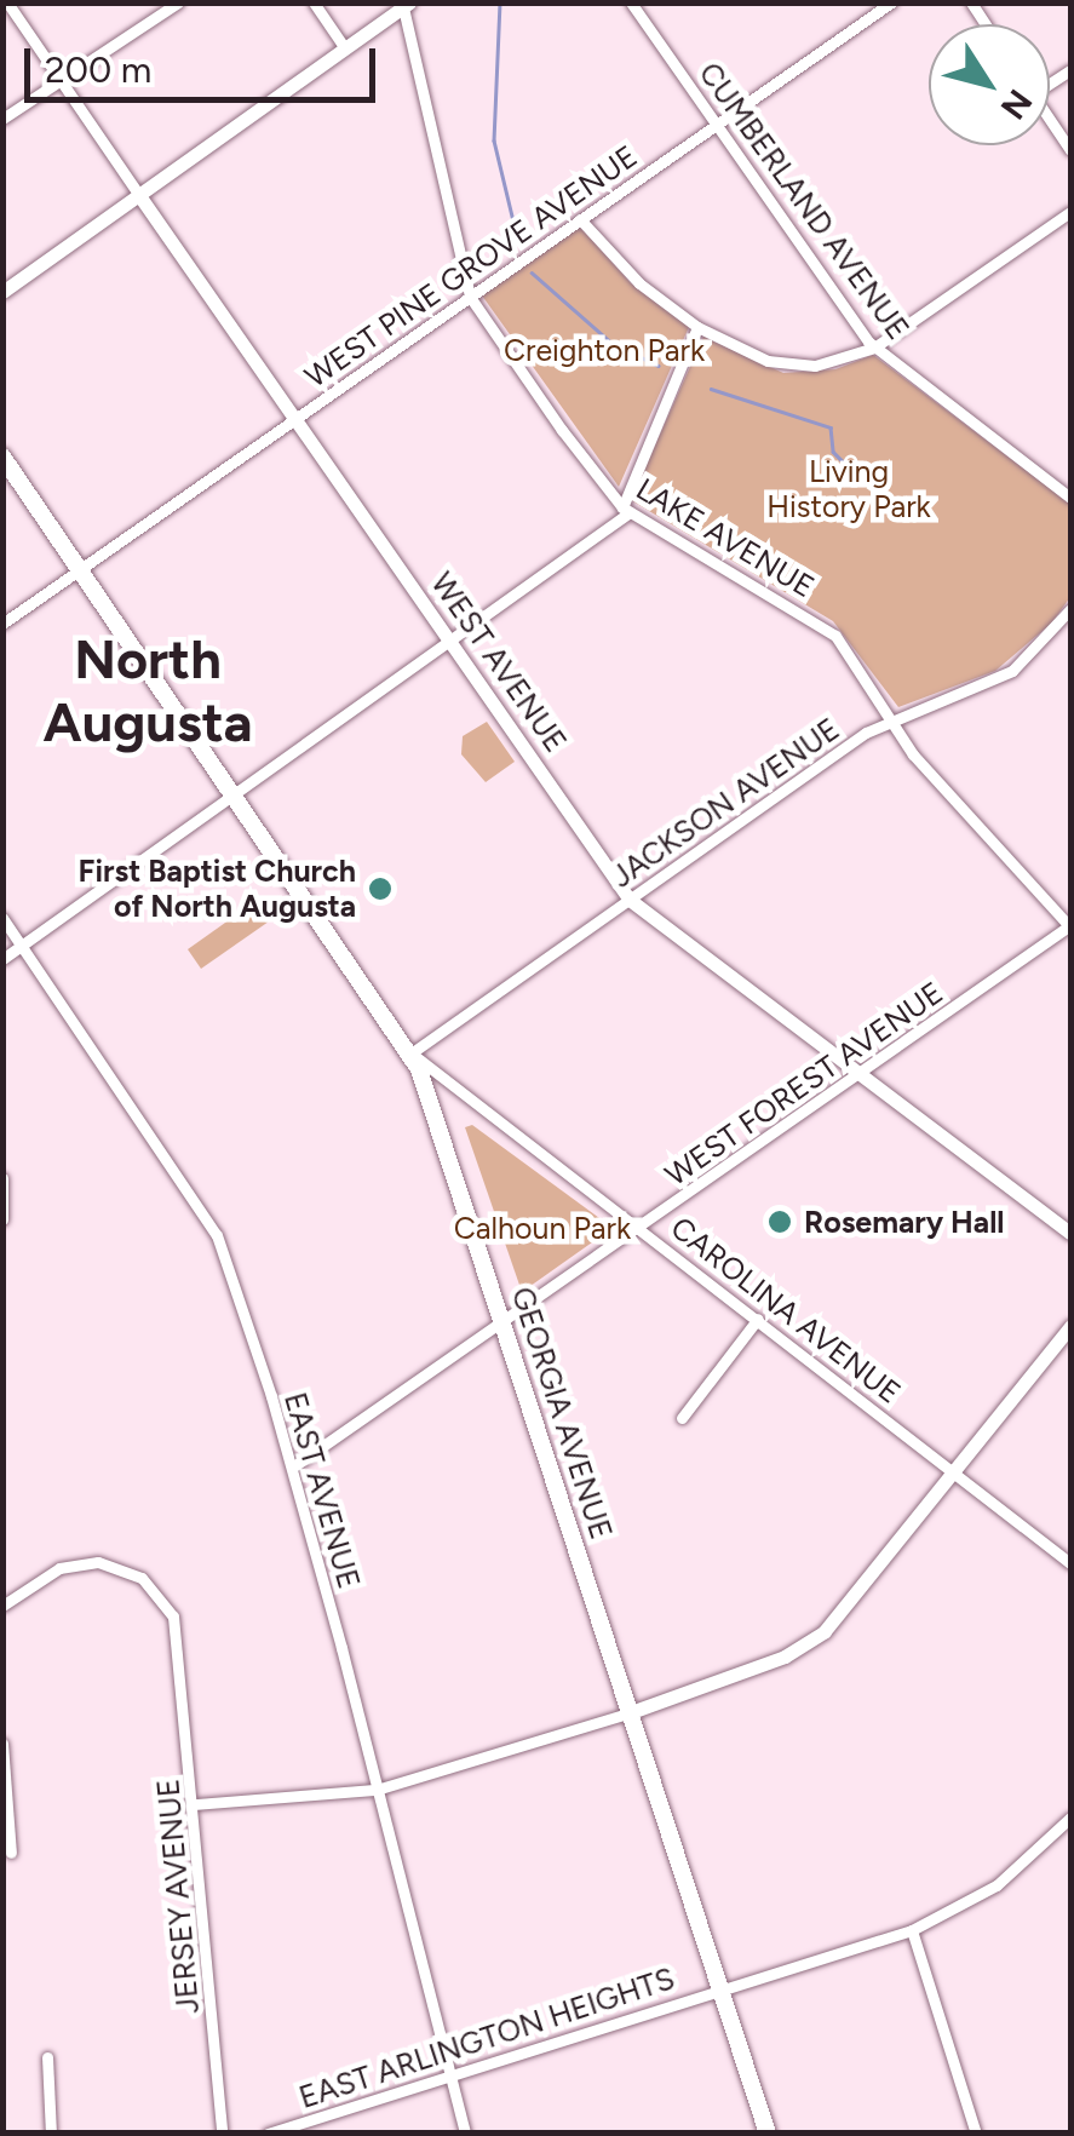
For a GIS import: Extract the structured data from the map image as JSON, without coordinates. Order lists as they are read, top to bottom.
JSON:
{
  "streets": {
    "main road": ["GEORGIA AVENUE"],
    "street": [
      "CUMBERLAND AVENUE",
      "WEST PINE GROVE AVENUE",
      "LAKE AVENUE",
      "WEST AVENUE",
      "JACKSON AVENUE",
      "WEST FOREST AVENUE",
      "CAROLINA AVENUE",
      "EAST AVENUE",
      "JERSEY AVENUE",
      "EAST ARLINGTON HEIGHTS"
    ]
  },
  "crossings": [
    ["CUMBERLAND AVENUE", "WEST PINE GROVE AVENUE"],
    ["WEST PINE GROVE AVENUE", "LAKE AVENUE"],
    ["WEST PINE GROVE AVENUE", "WEST AVENUE"],
    ["WEST PINE GROVE AVENUE", "GEORGIA AVENUE"],
    ["LAKE AVENUE", "JACKSON AVENUE"],
    ["LAKE AVENUE", "WEST FOREST AVENUE"],
    ["WEST AVENUE", "JACKSON AVENUE"],
    ["WEST AVENUE", "WEST FOREST AVENUE"],
    ["JACKSON AVENUE", "CAROLINA AVENUE"],
    ["JACKSON AVENUE", "GEORGIA AVENUE"],
    ["WEST FOREST AVENUE", "CAROLINA AVENUE"],
    ["WEST FOREST AVENUE", "GEORGIA AVENUE"],
    ["WEST FOREST AVENUE", "EAST AVENUE"],
    ["CAROLINA AVENUE", "GEORGIA AVENUE"],
    ["GEORGIA AVENUE", "EAST ARLINGTON HEIGHTS"],
    ["EAST AVENUE", "EAST ARLINGTON HEIGHTS"]
  ],
  "districts": ["North Augusta"],
  "parks": ["Creighton Park", "Living History Park", "Calhoun Park"],
  "places": ["First Baptist Church of North Augusta", "Rosemary Hall"],
  "scale_bar": "200 m",
  "north": "bottom right"
}
